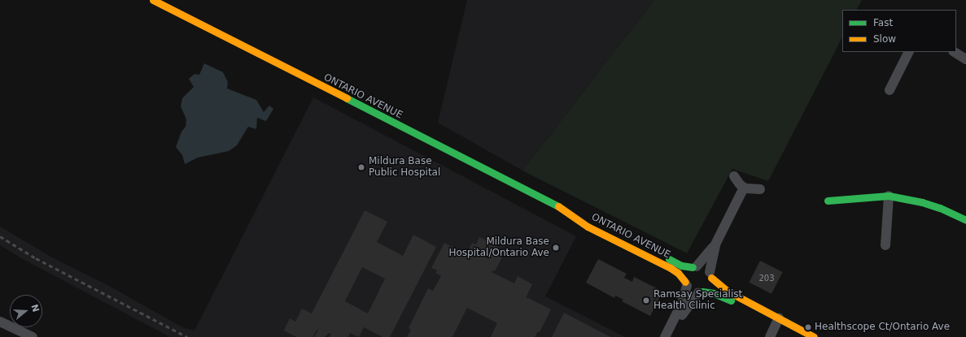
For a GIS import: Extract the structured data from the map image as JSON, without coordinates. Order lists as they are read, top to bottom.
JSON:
{
  "streets": {
    "street": ["ONTARIO AVENUE"]
  },
  "places": [
    "Mildura Base Public Hospital",
    "Mildura Base Hospital/Ontario Ave",
    "Ramsay Specialist Health Clinic",
    "Healthscope Ct/Ontario Ave"
  ],
  "house_numbers": ["203"],
  "legend": ["Fast", "Slow"],
  "north": "right"
}
